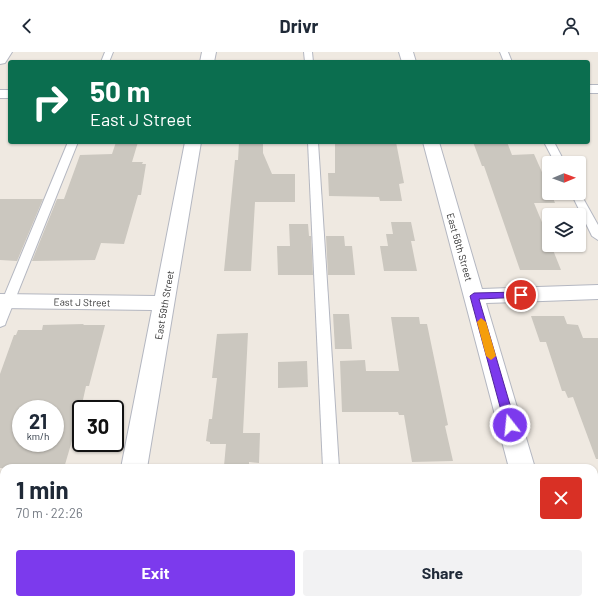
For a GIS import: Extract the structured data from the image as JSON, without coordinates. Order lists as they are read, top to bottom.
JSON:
{
  "streets": {
    "street": ["East 58th Street", "East J Street", "East 59th Street"]
  },
  "crossings": [
    ["East J Street", "East 59th Street"]
  ],
  "north": "right",
  "page": {
    "header": "Drivr",
    "turn": ["50 m", "East J Street"],
    "speed": "21 km/h",
    "limit": "30",
    "heading": ["1 min", "70 m · 22:26"],
    "buttons": ["Exit", "Share"]
  }
}
